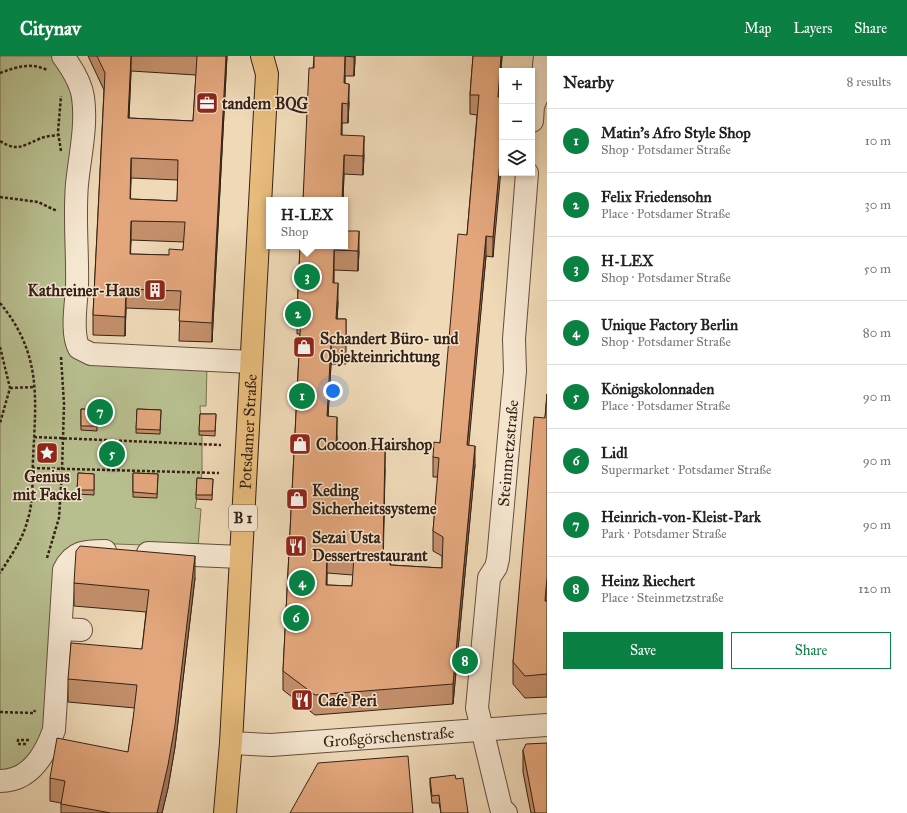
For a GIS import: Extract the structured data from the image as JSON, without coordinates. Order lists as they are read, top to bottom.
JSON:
{
  "streets": {
    "main road": ["Potsdamer Straße", "B 1"],
    "street": ["Steinmetzstraße", "Großgörschenstraße"]
  },
  "crossings": [
    ["Potsdamer Straße", "Großgörschenstraße"],
    ["Steinmetzstraße", "Großgörschenstraße"]
  ],
  "places": {
    "office": ["tandem BQG"],
    "building": ["Kathreiner-Haus"],
    "shop": ["Schandert Büro- und Objekteinrichtung", "Cocoon Hairshop", "Keding Sicherheitssysteme"],
    "place": ["Genius mit Fackel"],
    "restaurant": ["Sezai Usta Dessertrestaurant", "Cafe Peri"]
  },
  "page": {
    "header": "Citynav",
    "nav": ["Map", "Layers", "Share"],
    "heading": ["Nearby", "8 results"],
    "map_buttons": ["+", "−"],
    "list": [
      {
        "mark": "1",
        "name": "Matin's Afro Style Shop",
        "note": "Shop · Potsdamer Straße",
        "value": "10 m"
      },
      {
        "mark": "2",
        "name": "Felix Friedensohn",
        "note": "Place · Potsdamer Straße",
        "value": "30 m"
      },
      {
        "mark": "3",
        "name": "H-LEX",
        "note": "Shop · Potsdamer Straße",
        "value": "50 m"
      },
      {
        "mark": "4",
        "name": "Unique Factory Berlin",
        "note": "Shop · Potsdamer Straße",
        "value": "80 m"
      },
      {
        "mark": "5",
        "name": "Königskolonnaden",
        "note": "Place · Potsdamer Straße",
        "value": "90 m"
      },
      {
        "mark": "6",
        "name": "Lidl",
        "note": "Supermarket · Potsdamer Straße",
        "value": "90 m"
      },
      {
        "mark": "7",
        "name": "Heinrich-von-Kleist-Park",
        "note": "Park · Potsdamer Straße",
        "value": "90 m"
      },
      {
        "mark": "8",
        "name": "Heinz Riechert",
        "note": "Place · Steinmetzstraße",
        "value": "120 m"
      }
    ],
    "popup": ["H-LEX", "Shop"],
    "pins": [
      "3",
      "2",
      "1",
      "7",
      "5",
      "4",
      "6",
      "8"
    ],
    "buttons": ["Save", "Share"]
  }
}
